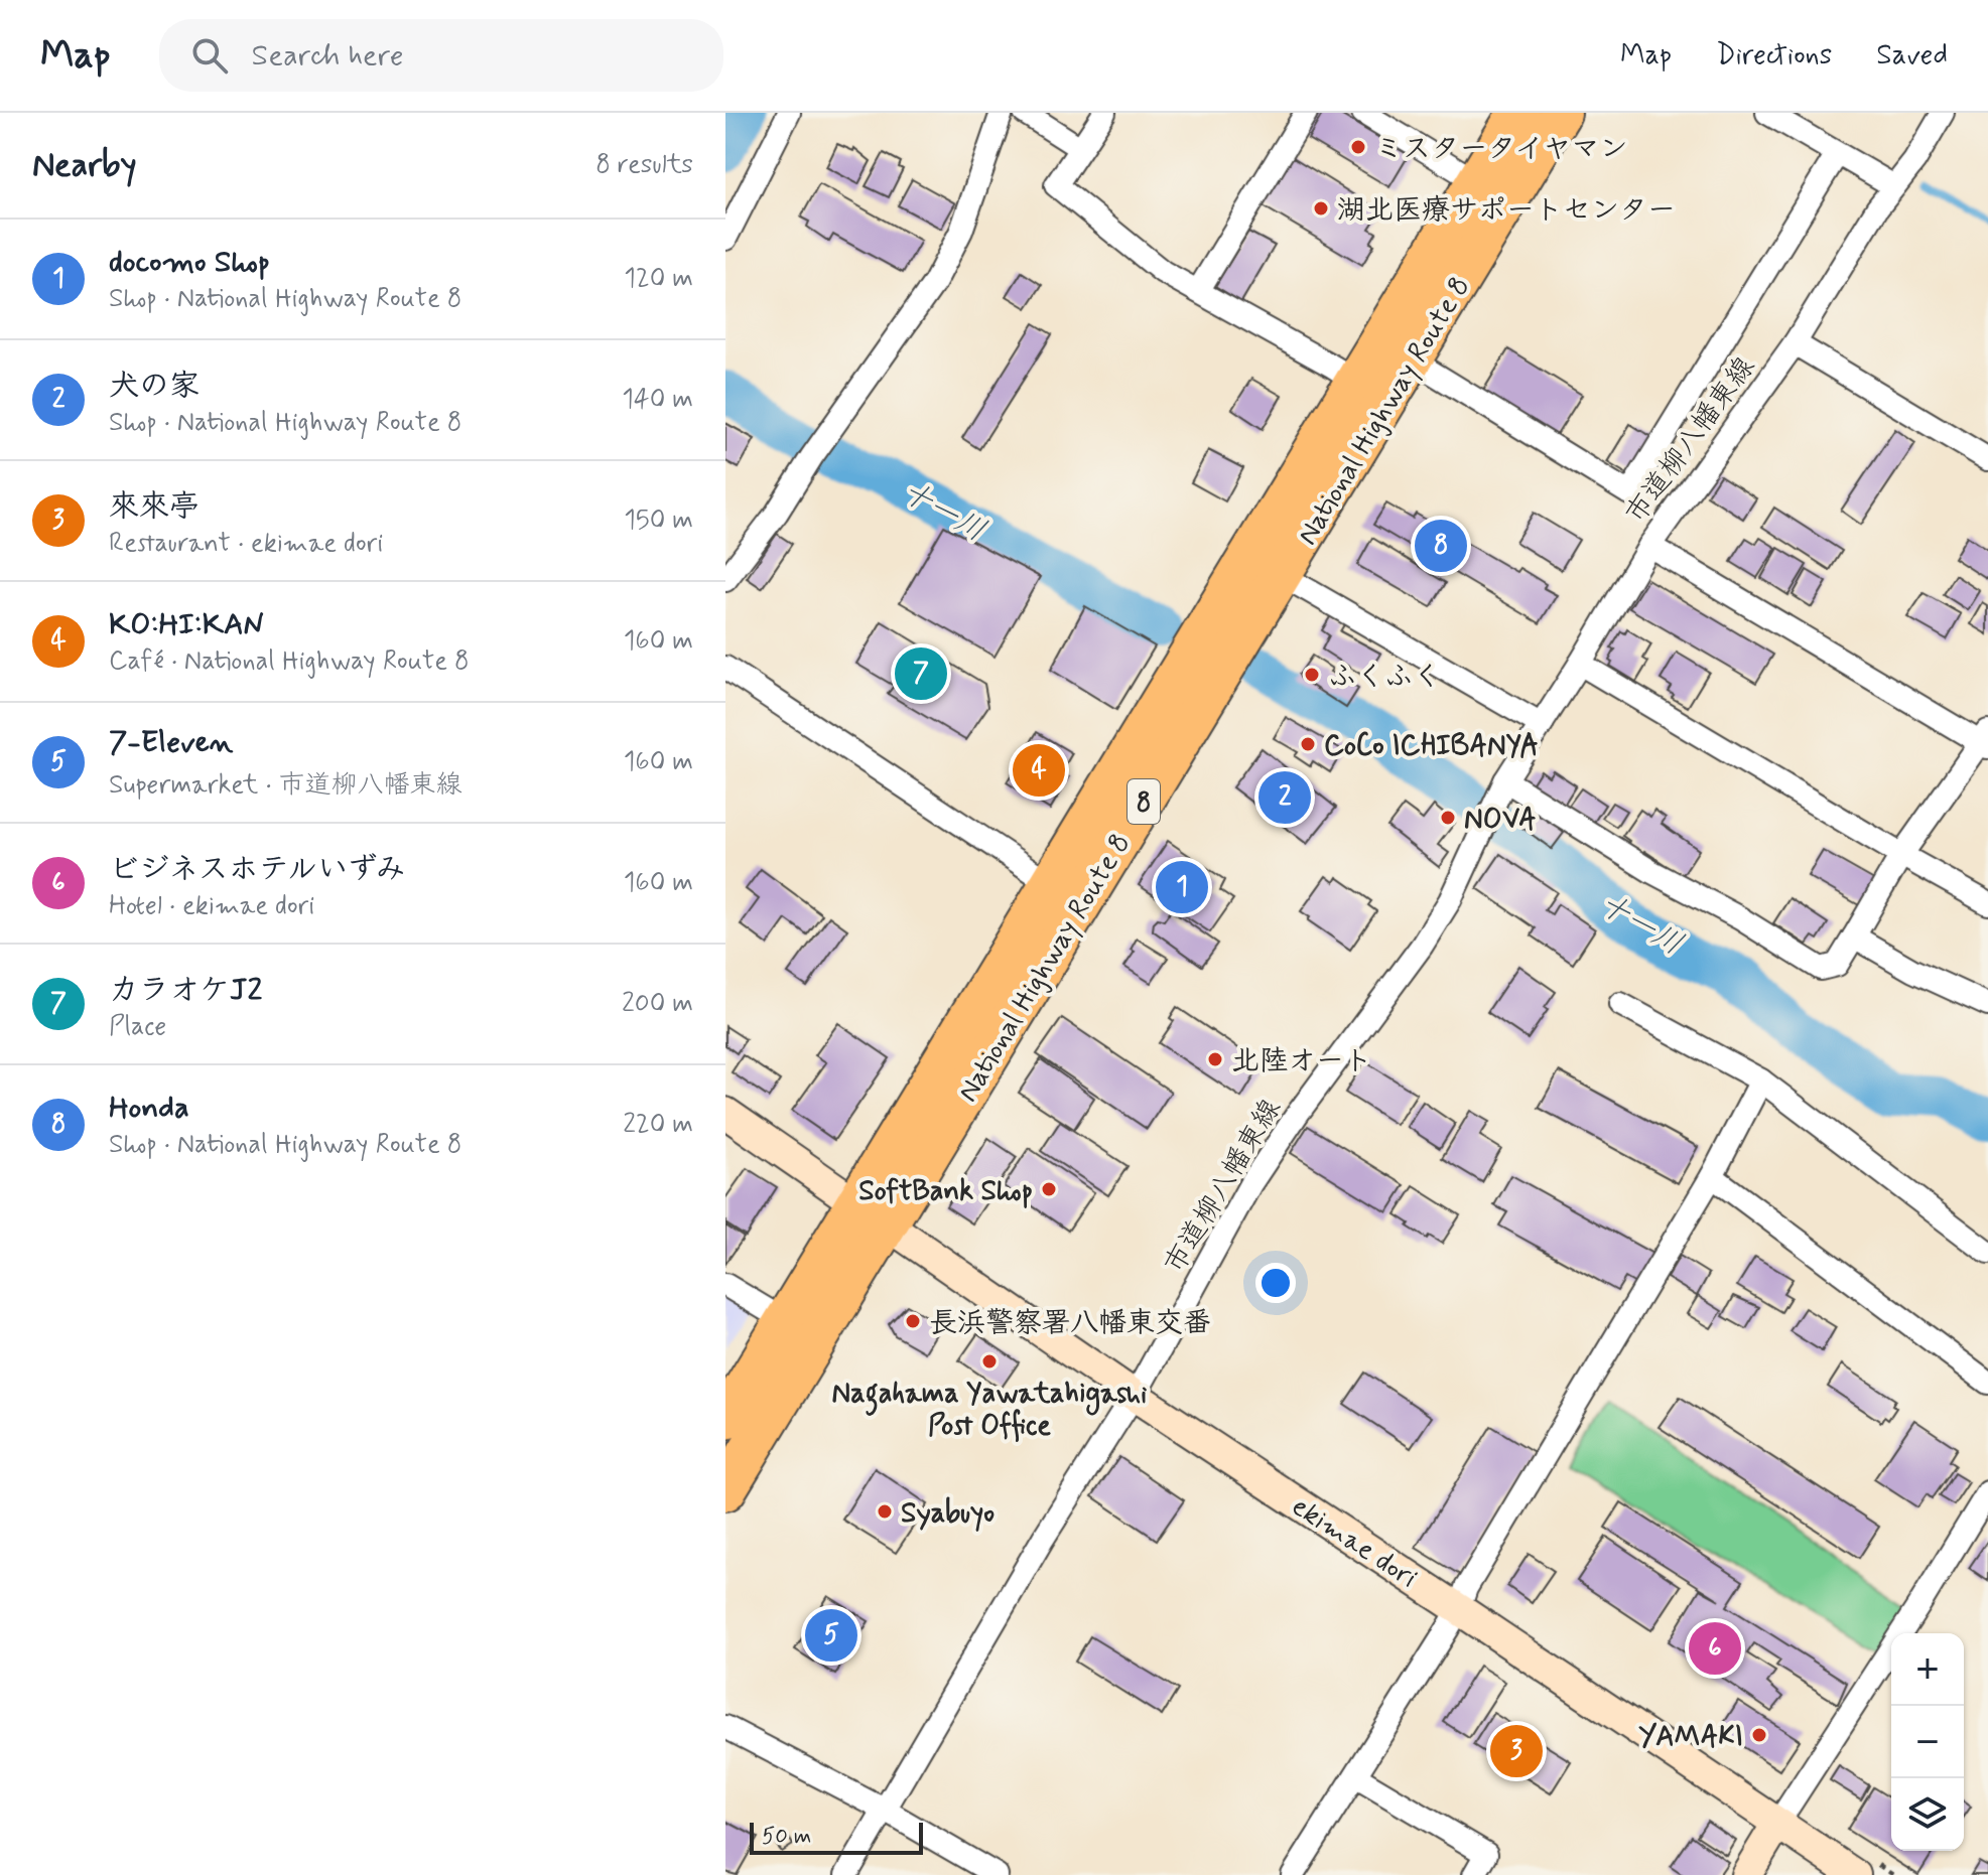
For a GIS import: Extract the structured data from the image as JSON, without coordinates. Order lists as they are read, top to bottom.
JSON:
{
  "streets": {
    "highway": ["National Highway Route 8", "8"],
    "main road": ["ekimae dori"],
    "street": ["市道柳八幡東線"]
  },
  "crossings": [
    ["National Highway Route 8", "ekimae dori"],
    ["市道柳八幡東線", "ekimae dori"]
  ],
  "water": ["十一川"],
  "places": [
    "ミスタータイヤマン",
    "湖北医療サポートセンター",
    "ふくふく",
    "CoCo ICHIBANYA",
    "NOVA",
    "北陸オート",
    "SoftBank Shop",
    "長浜警察署八幡東交番",
    "Nagahama Yawatahigashi Post Office",
    "Syabuyo",
    "YAMAKI"
  ],
  "scale_bar": "50 m",
  "page": {
    "header": "Map",
    "search": "Search here",
    "nav": ["Map", "Directions", "Saved"],
    "heading": ["Nearby", "8 results"],
    "list": [
      {
        "mark": "1",
        "name": "docomo Shop",
        "note": "Shop · National Highway Route 8",
        "value": "120 m"
      },
      {
        "mark": "2",
        "name": "犬の家",
        "note": "Shop · National Highway Route 8",
        "value": "140 m"
      },
      {
        "mark": "3",
        "name": "來來亭",
        "note": "Restaurant · ekimae dori",
        "value": "150 m"
      },
      {
        "mark": "4",
        "name": "KO:HI:KAN",
        "note": "Café · National Highway Route 8",
        "value": "160 m"
      },
      {
        "mark": "5",
        "name": "7-Eleven",
        "note": "Supermarket · 市道柳八幡東線",
        "value": "160 m"
      },
      {
        "mark": "6",
        "name": "ビジネスホテルいずみ",
        "note": "Hotel · ekimae dori",
        "value": "160 m"
      },
      {
        "mark": "7",
        "name": "カラオケJ2",
        "note": "Place",
        "value": "200 m"
      },
      {
        "mark": "8",
        "name": "Honda",
        "note": "Shop · National Highway Route 8",
        "value": "220 m"
      }
    ],
    "pins": [
      "8",
      "7",
      "4",
      "2",
      "1",
      "5",
      "6",
      "3"
    ],
    "map_buttons": ["+", "−"],
    "scale": "50 m"
  }
}
